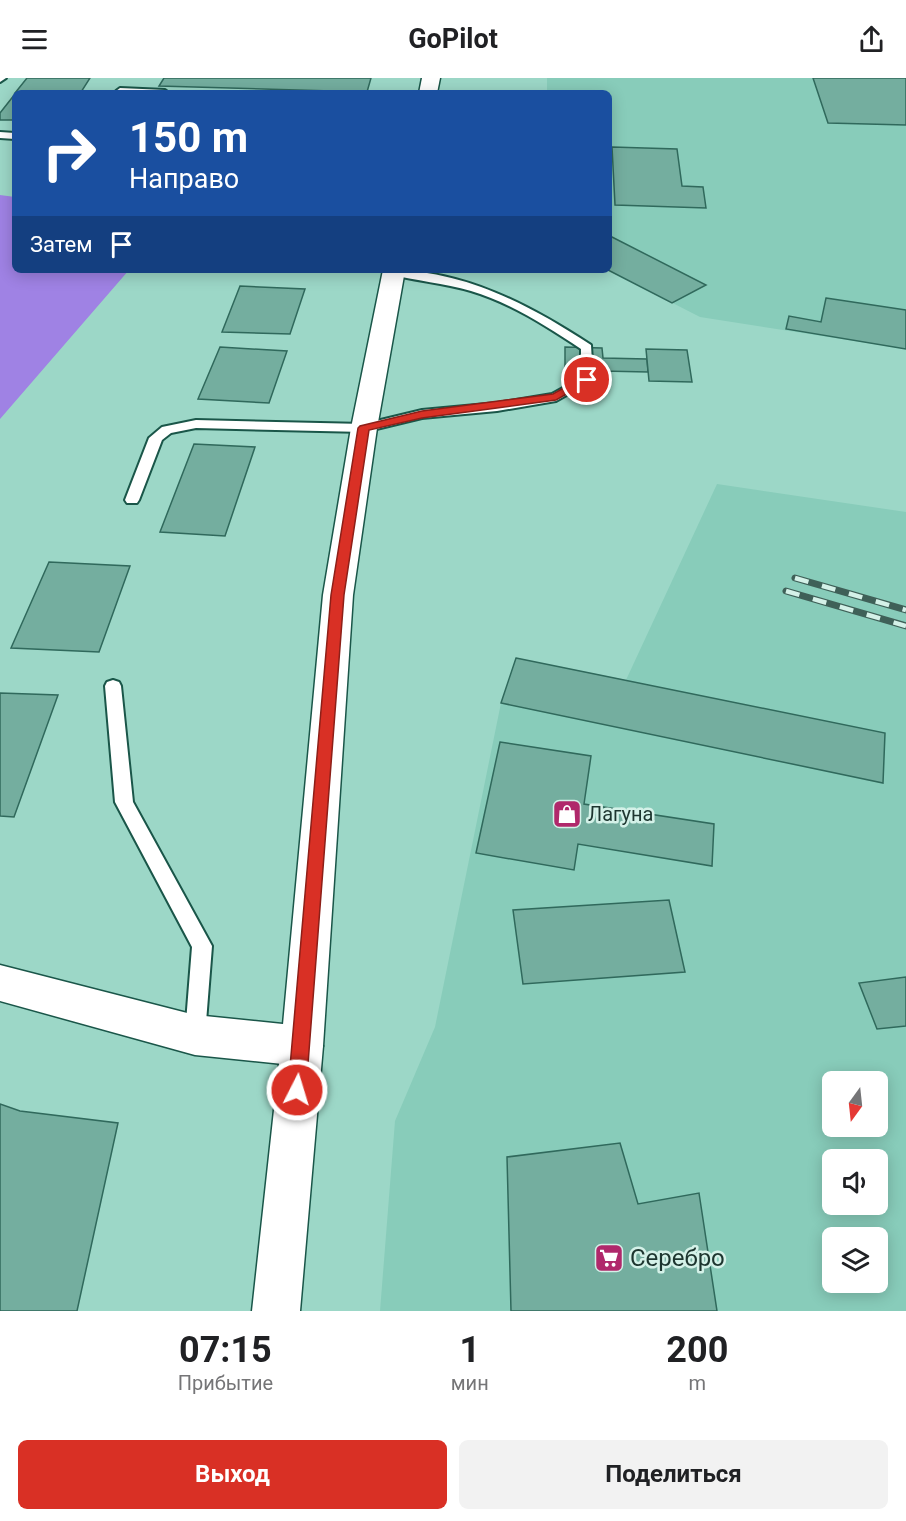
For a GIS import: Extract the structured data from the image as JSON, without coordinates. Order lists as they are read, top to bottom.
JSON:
{
  "places": {
    "shop": ["Лагуна"],
    "supermarket": ["Серебро"]
  },
  "north": "bottom",
  "page": {
    "header": "GoPilot",
    "turn": ["150 m", "Направо"],
    "then": "Затем",
    "eta": [
      "07:15",
      "Прибытие",
      "1",
      "мин",
      "200",
      "m"
    ],
    "buttons": ["Выход", "Поделиться"]
  }
}
